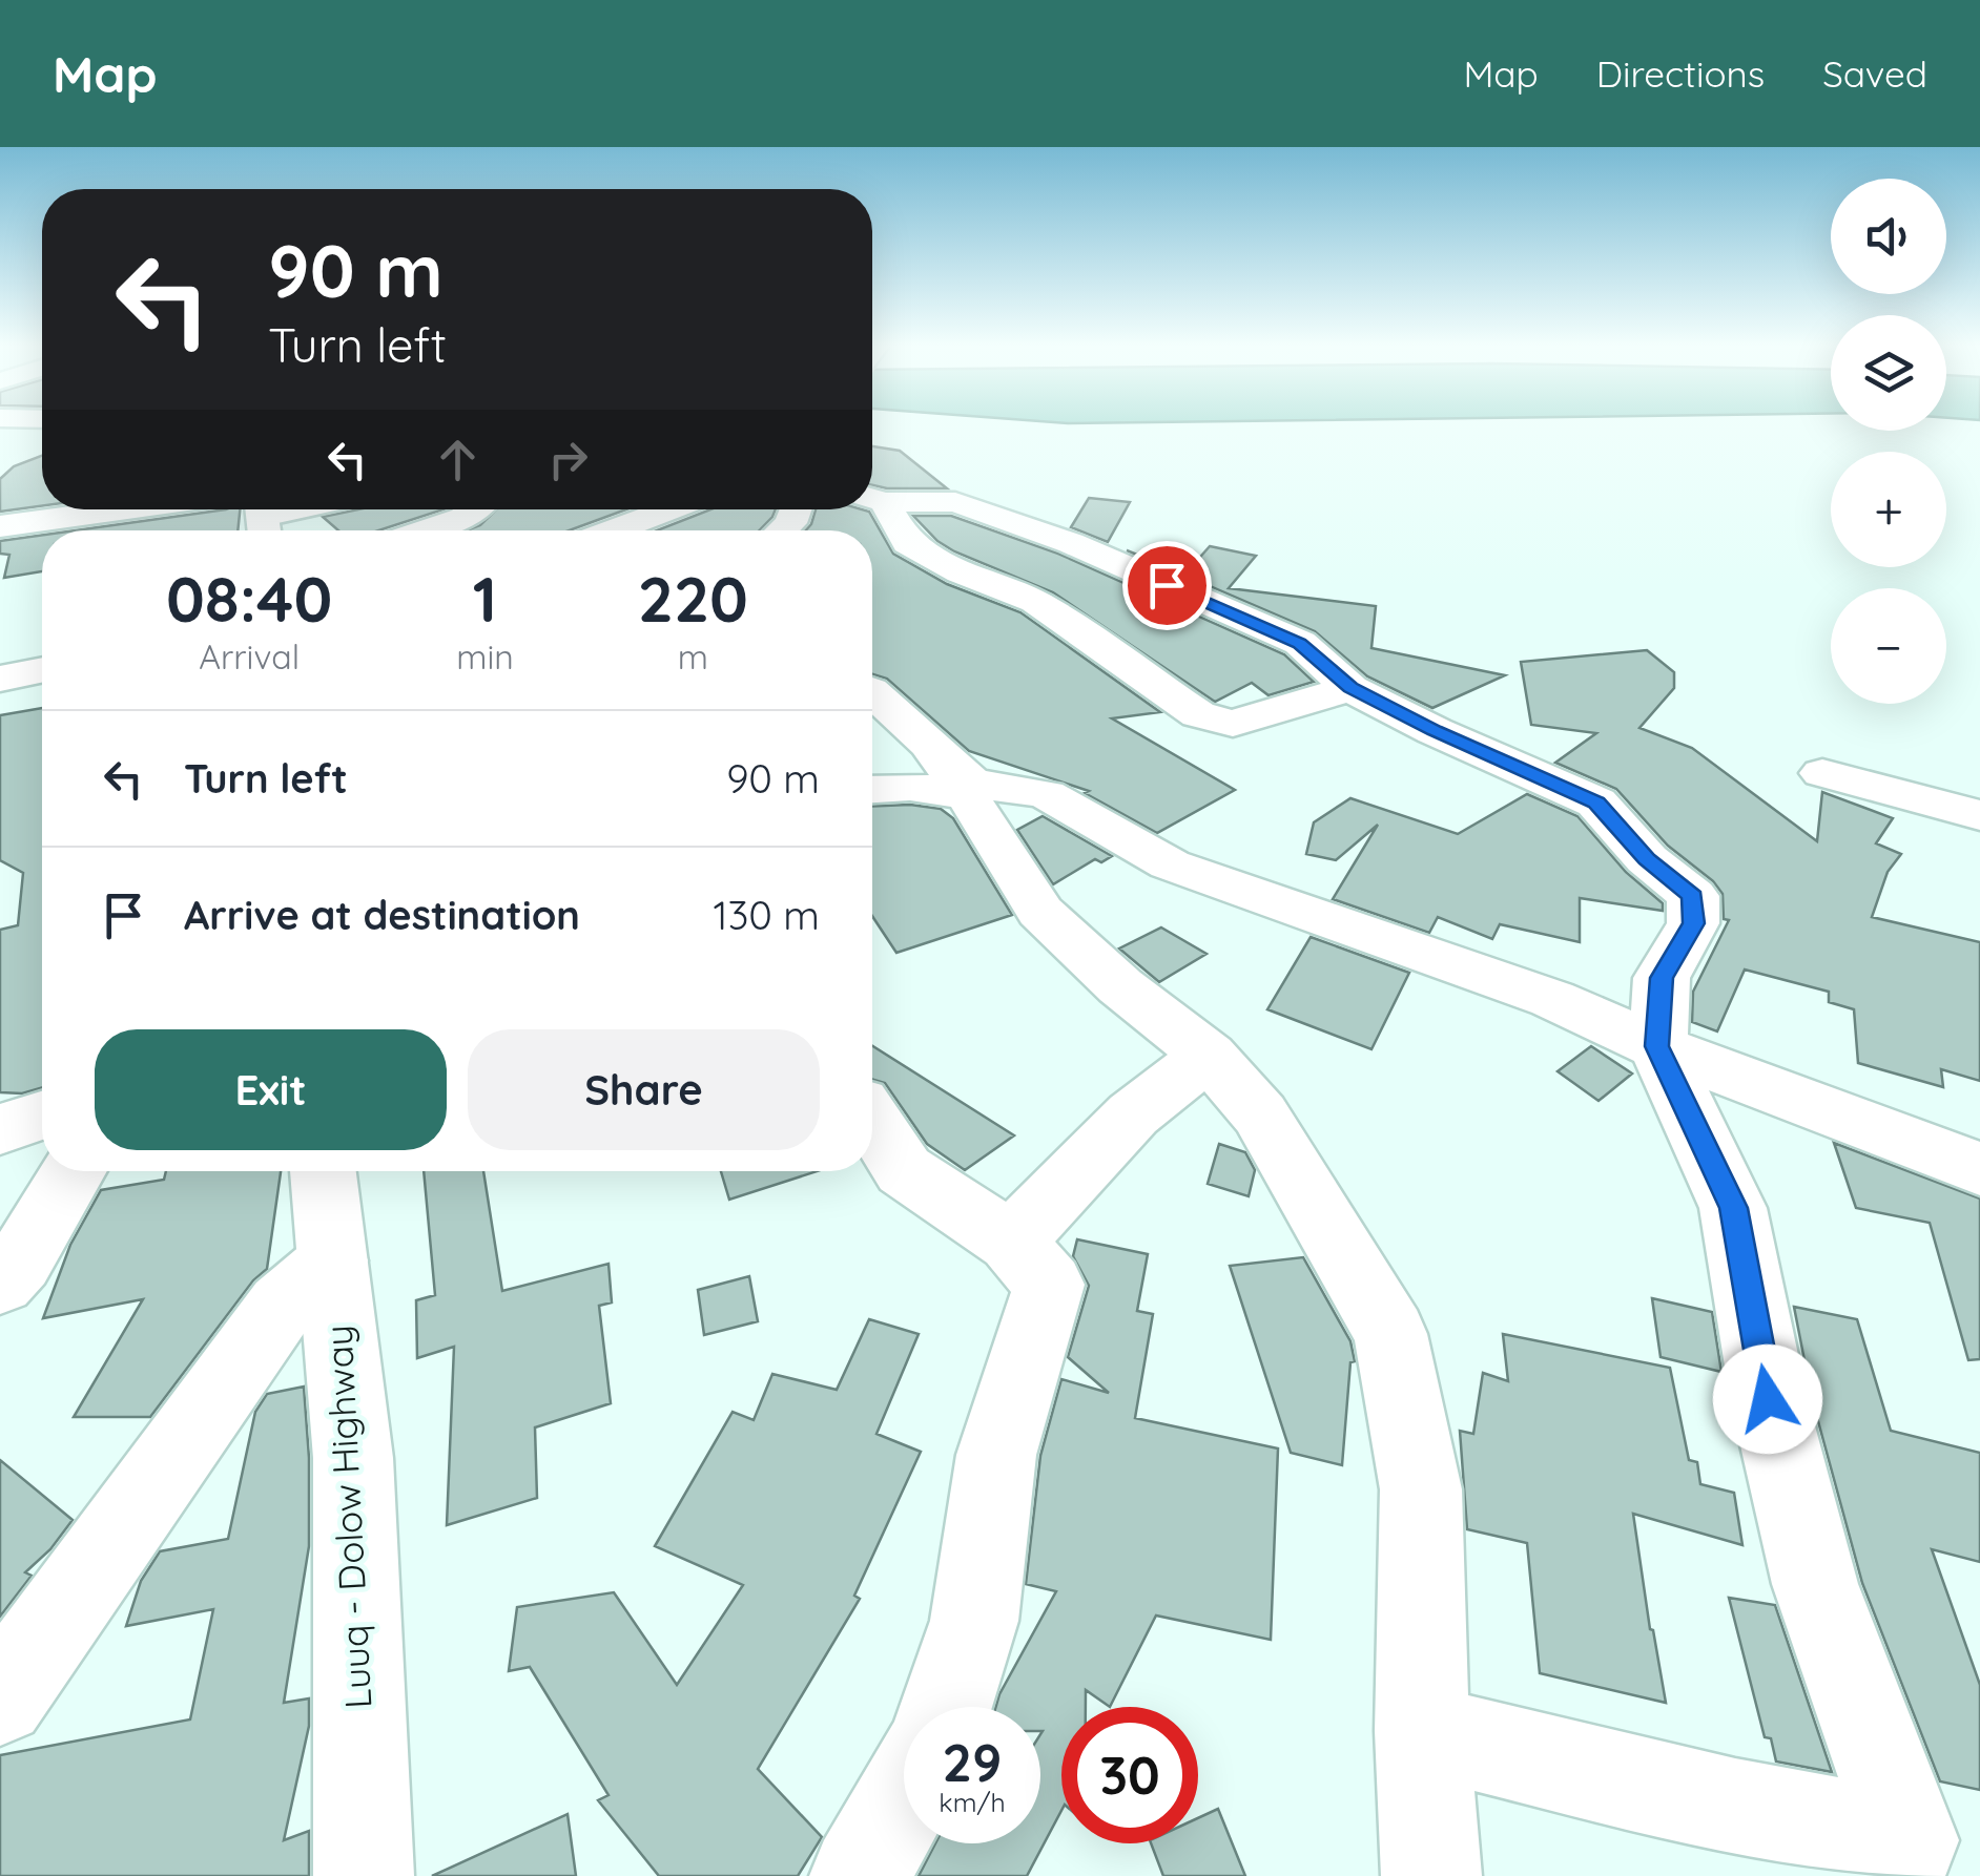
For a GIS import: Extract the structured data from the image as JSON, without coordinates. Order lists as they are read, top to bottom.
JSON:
{
  "streets": {
    "street": ["Luuq - Dolow Highway"]
  },
  "page": {
    "header": "Map",
    "nav": ["Map", "Directions", "Saved"],
    "map_buttons": ["+", "−"],
    "turn": ["90 m", "Turn left"],
    "eta": [
      "08:40",
      "Arrival",
      "1",
      "min",
      "220",
      "m"
    ],
    "list": [
      {
        "name": "Turn left",
        "value": "90 m"
      },
      {
        "name": "Arrive at destination",
        "value": "130 m"
      }
    ],
    "buttons": ["Exit", "Share"],
    "speed": "29 km/h",
    "limit": "30"
  }
}
